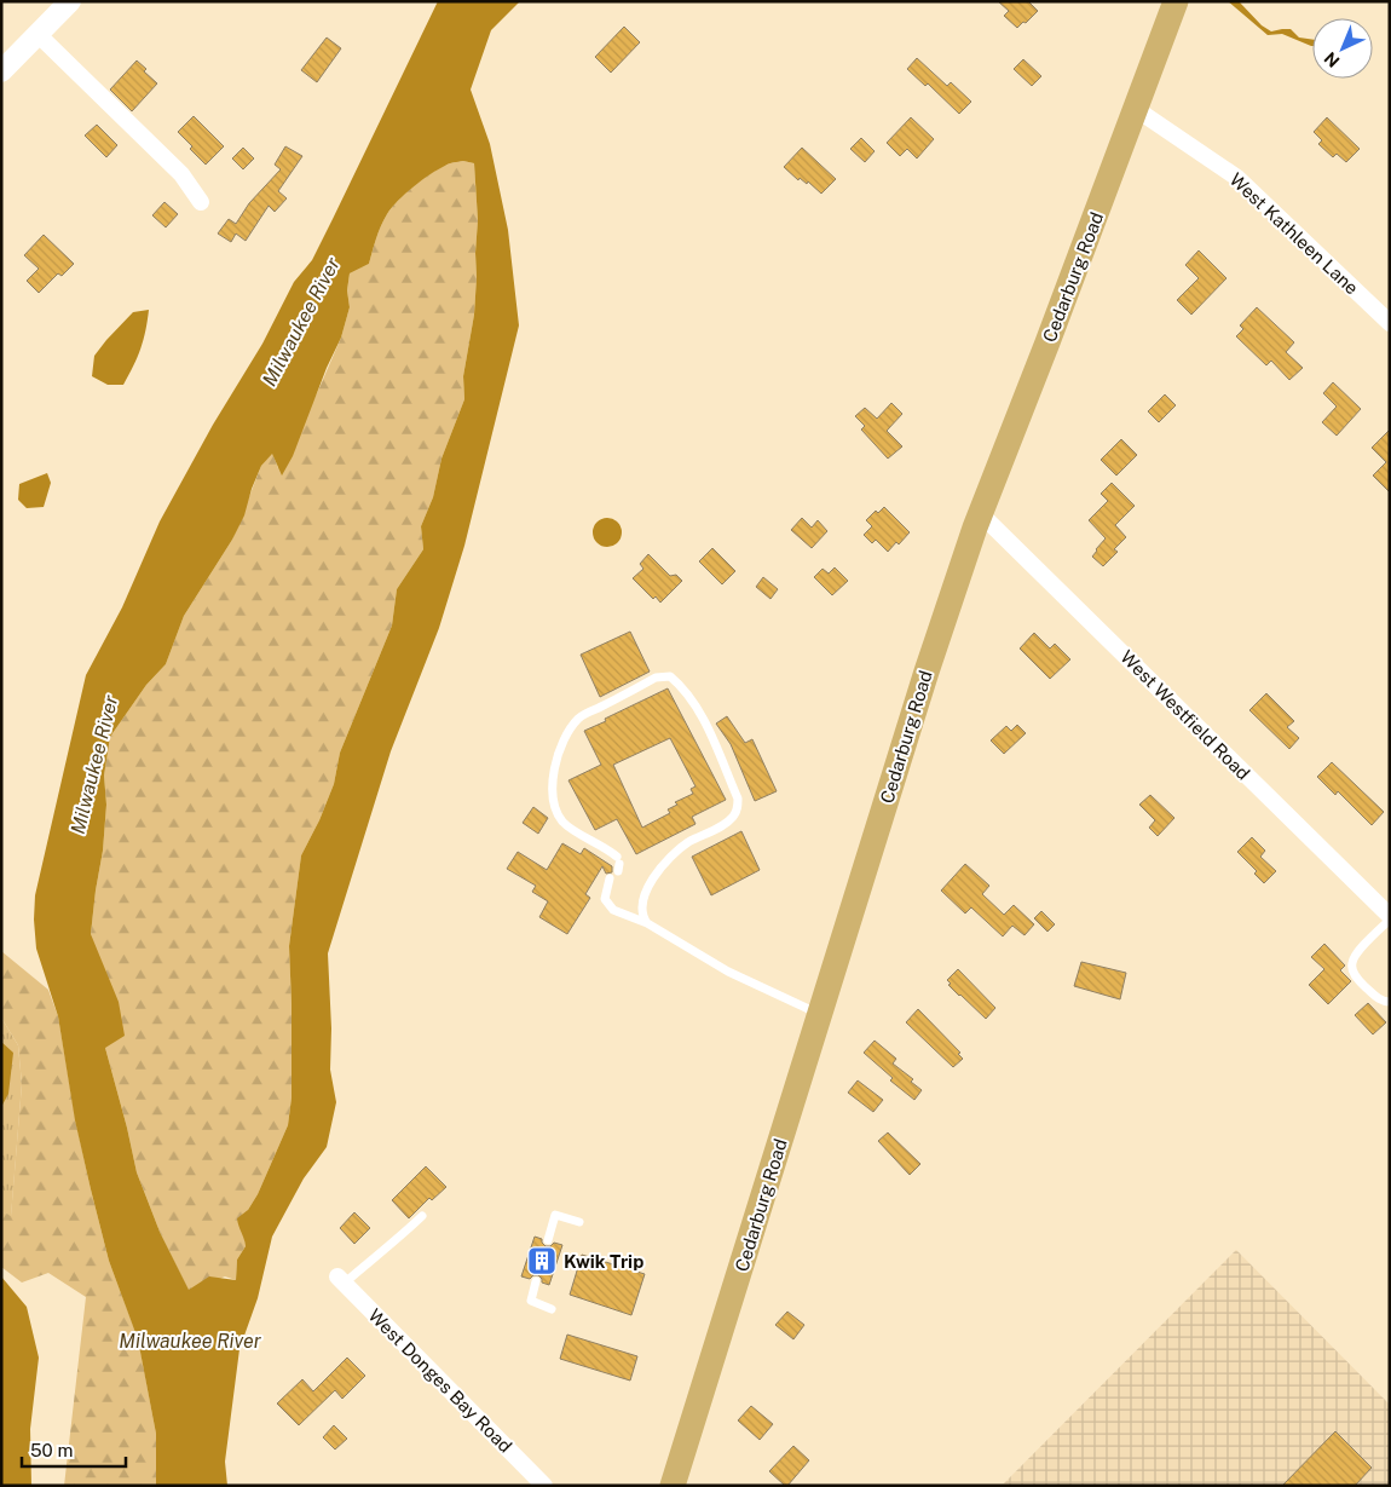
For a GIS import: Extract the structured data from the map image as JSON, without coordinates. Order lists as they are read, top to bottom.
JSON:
{
  "streets": {
    "main road": ["Cedarburg Road"],
    "street": ["West Kathleen Lane", "West Westfield Road", "West Donges Bay Road"]
  },
  "crossings": [
    ["West Kathleen Lane", "Cedarburg Road"],
    ["Cedarburg Road", "West Westfield Road"]
  ],
  "water": ["Milwaukee River"],
  "places": {
    "building": ["Kwik Trip"]
  },
  "scale_bar": "50 m",
  "north": "bottom left"
}
